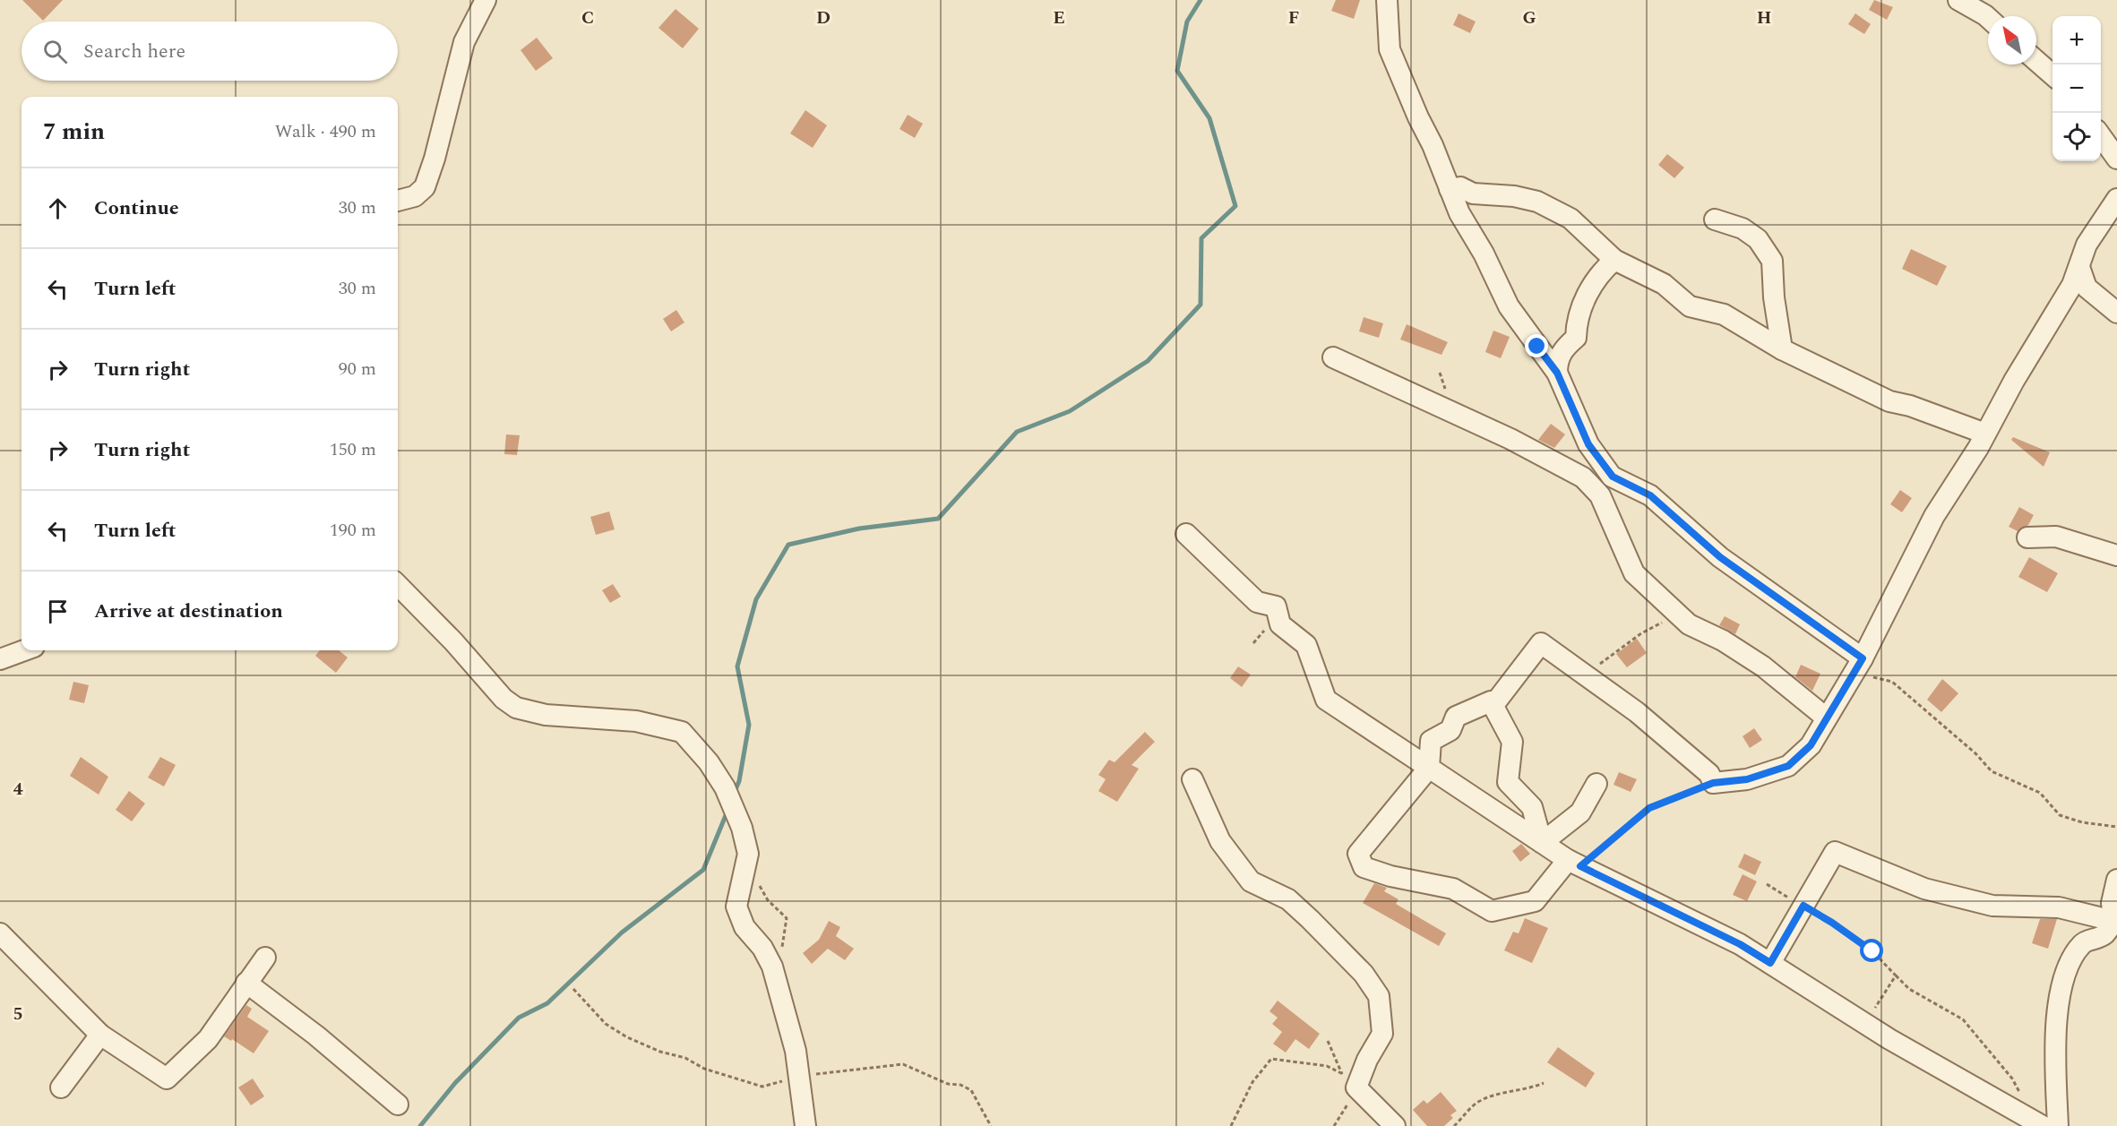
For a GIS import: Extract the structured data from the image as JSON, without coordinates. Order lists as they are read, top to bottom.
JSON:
{
  "north": "top left",
  "page": {
    "map_buttons": ["+", "−"],
    "search": "Search here",
    "heading": ["7 min", "Walk · 490 m"],
    "list": [
      ["Continue", "30 m"],
      ["Turn left", "30 m"],
      ["Turn right", "90 m"],
      ["Turn right", "150 m"],
      ["Turn left", "190 m"],
      "Arrive at destination"
    ]
  },
  "grid": {
    "columns": [
      "C",
      "D",
      "E",
      "F",
      "G",
      "H"
    ],
    "rows": ["4", "5"]
  }
}
